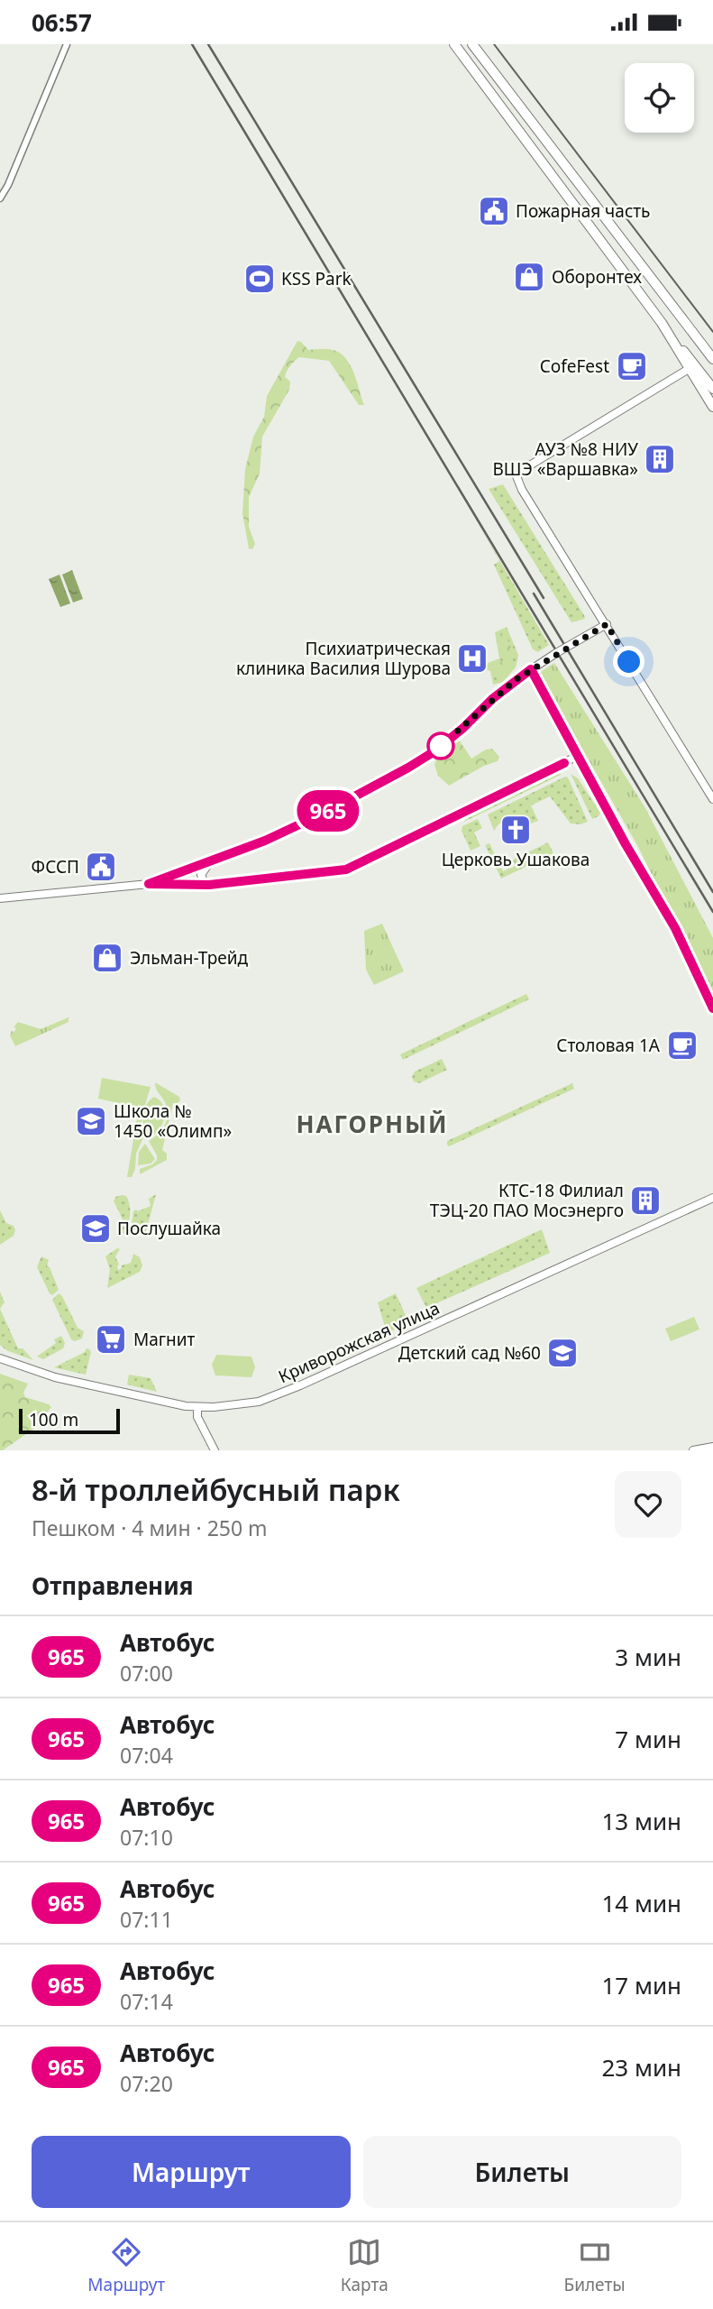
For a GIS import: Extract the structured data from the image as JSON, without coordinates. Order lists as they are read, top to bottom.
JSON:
{
  "streets": {
    "street": ["Криворожская улица"]
  },
  "districts": ["НАГОРНЫЙ"],
  "places": {
    "public building": ["Пожарная часть", "ФССП"],
    "shop": ["Оборонтех", "Эльман-Трейд"],
    "sports": ["KSS Park"],
    "cafe": ["CofeFest", "Столовая 1А"],
    "building": ["АУЗ №8 НИУ ВШЭ «Варшавка»", "КТС-18 Филиал ТЭЦ-20 ПАО Мосэнерго"],
    "hospital": ["Психиатрическая клиника Василия Шурова"],
    "church": ["Церковь Ушакова"],
    "school or university": ["Школа № 1450 «Олимп»", "Послушайка", "Детский сад №60"],
    "supermarket": ["Магнит"]
  },
  "lines": ["bus line 965"],
  "scale_bar": "100 m",
  "page": {
    "status": "06:57",
    "on_map": "965",
    "scale": "100 m",
    "heading": [
      ["8-й троллейбусный парк", "Пешком · 4 мин · 250 m"],
      "Отправления"
    ],
    "list": [
      {
        "mark": "965",
        "name": "Автобус",
        "note": "07:00",
        "value": "3 мин"
      },
      {
        "mark": "965",
        "name": "Автобус",
        "note": "07:04",
        "value": "7 мин"
      },
      {
        "mark": "965",
        "name": "Автобус",
        "note": "07:10",
        "value": "13 мин"
      },
      {
        "mark": "965",
        "name": "Автобус",
        "note": "07:11",
        "value": "14 мин"
      },
      {
        "mark": "965",
        "name": "Автобус",
        "note": "07:14",
        "value": "17 мин"
      },
      {
        "mark": "965",
        "name": "Автобус",
        "note": "07:20",
        "value": "23 мин"
      }
    ],
    "buttons": ["Маршрут", "Билеты"],
    "tabs": ["Маршрут", "Карта", "Билеты"]
  }
}
